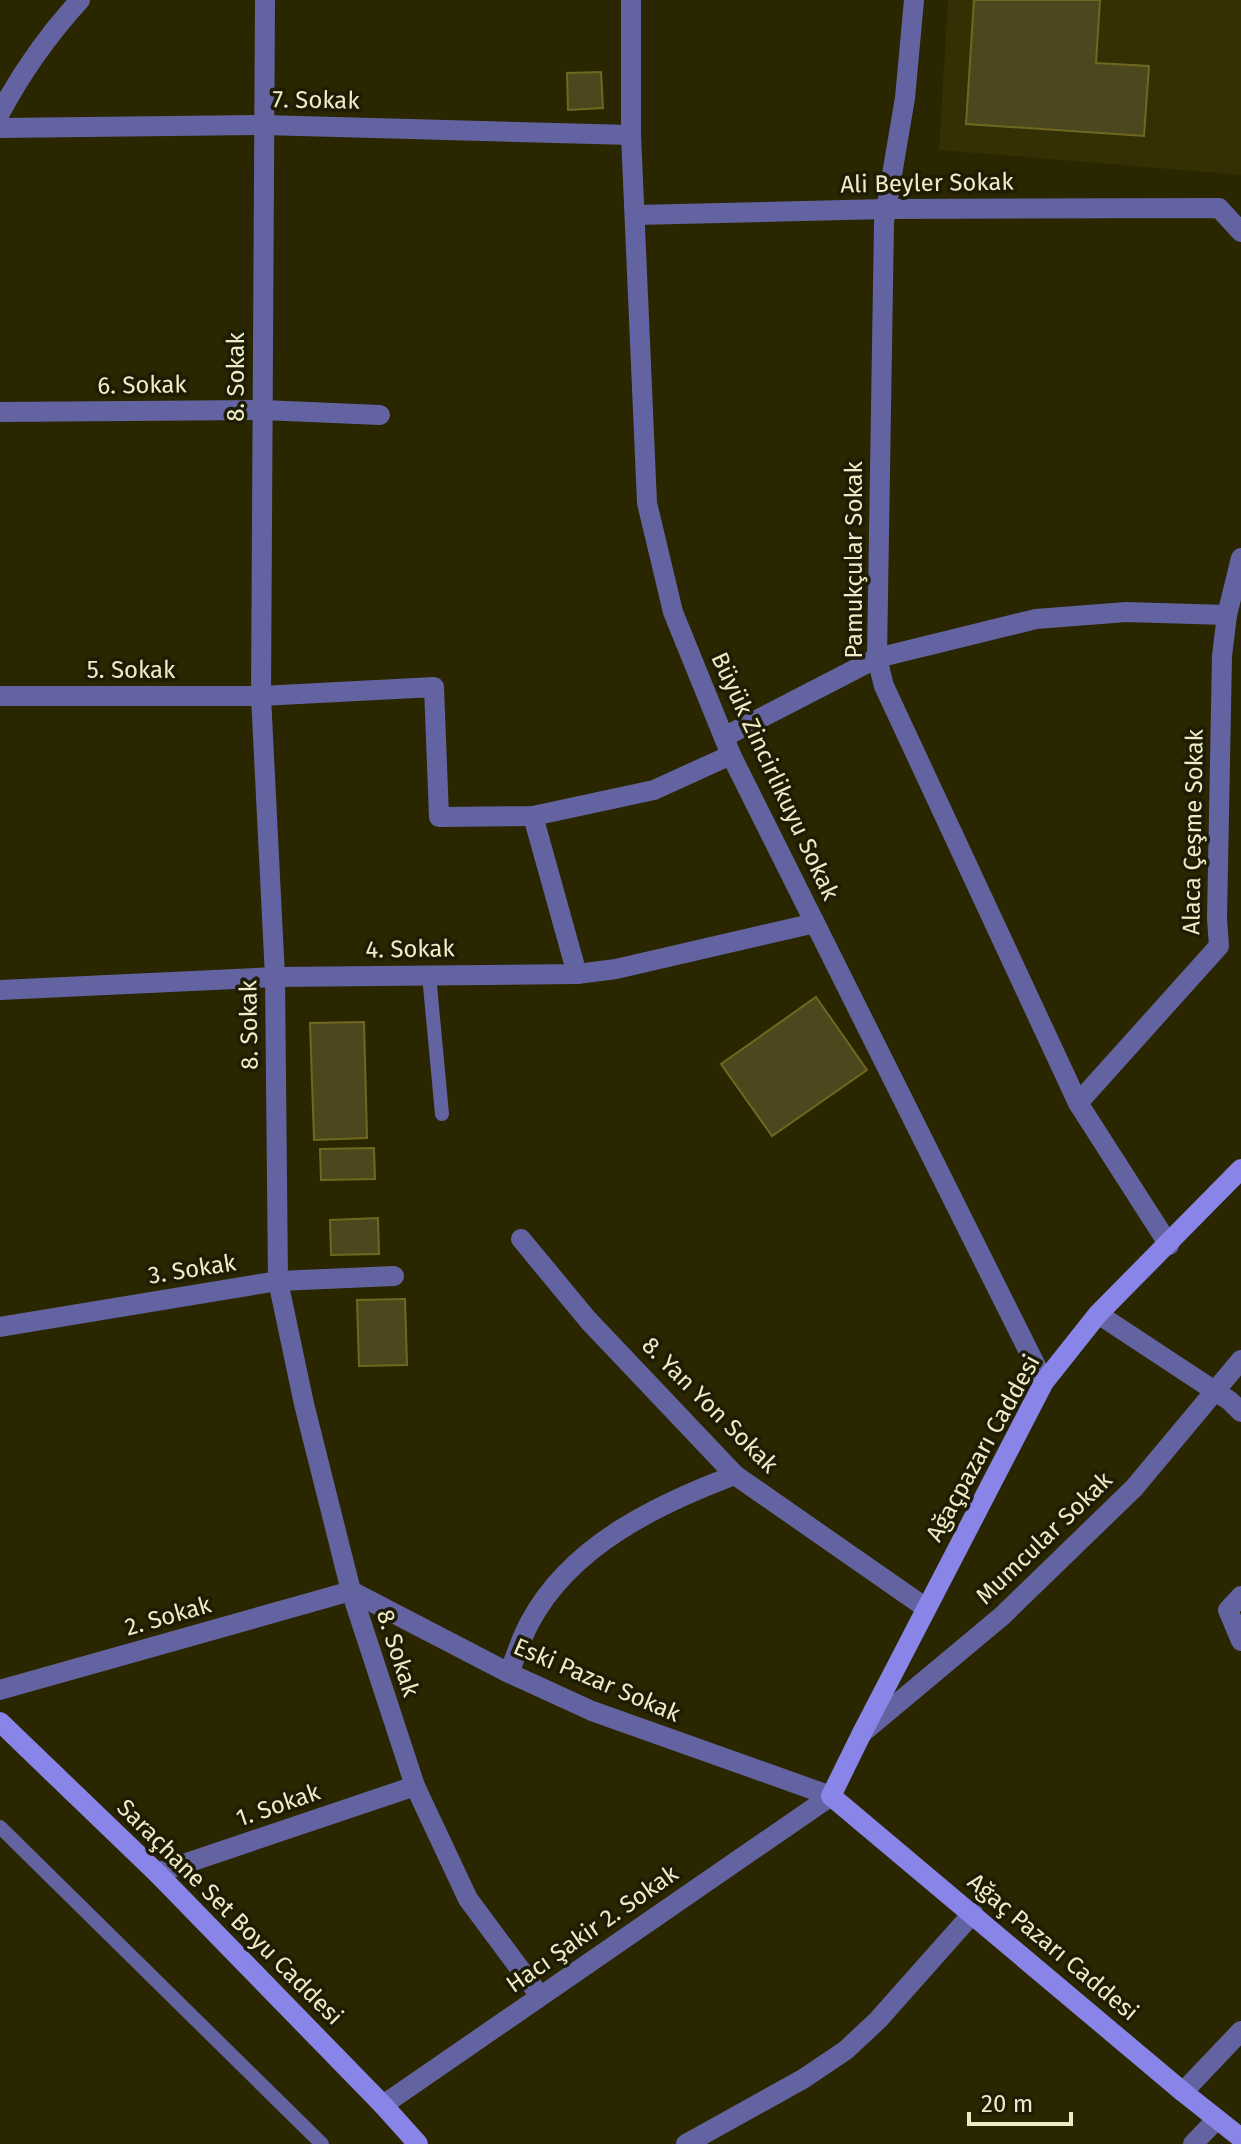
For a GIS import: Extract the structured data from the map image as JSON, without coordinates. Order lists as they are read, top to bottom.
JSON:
{
  "streets": {
    "street": [
      "7. Sokak",
      "Ali Beyler Sokak",
      "8. Sokak",
      "6. Sokak",
      "Pamukçular Sokak",
      "5. Sokak",
      "Büyük Zincirlikuyu Sokak",
      "Alaca Çeşme Sokak",
      "4. Sokak",
      "3. Sokak",
      "8. Yan Yon Sokak",
      "Ağaçpazarı Caddesi",
      "Mumcular Sokak",
      "2. Sokak",
      "Eski Pazar Sokak",
      "1. Sokak",
      "Saraçhane Set Boyu Caddesi",
      "Hacı Şakir 2. Sokak",
      "Ağaç Pazarı Caddesi"
    ]
  },
  "crossings": [
    ["7. Sokak", "8. Sokak"],
    ["7. Sokak", "Büyük Zincirlikuyu Sokak"],
    ["Ali Beyler Sokak", "Pamukçular Sokak"],
    ["Ali Beyler Sokak", "Büyük Zincirlikuyu Sokak"],
    ["8. Sokak", "6. Sokak"],
    ["8. Sokak", "5. Sokak"],
    ["8. Sokak", "4. Sokak"],
    ["8. Sokak", "3. Sokak"],
    ["8. Sokak", "2. Sokak"],
    ["8. Sokak", "Eski Pazar Sokak"],
    ["8. Sokak", "1. Sokak"],
    ["8. Sokak", "Hacı Şakir 2. Sokak"],
    ["Pamukçular Sokak", "Alaca Çeşme Sokak"],
    ["Pamukçular Sokak", "Ağaçpazarı Caddesi"],
    ["Büyük Zincirlikuyu Sokak", "4. Sokak"],
    ["Büyük Zincirlikuyu Sokak", "Ağaçpazarı Caddesi"],
    ["8. Yan Yon Sokak", "Ağaçpazarı Caddesi"],
    ["Ağaçpazarı Caddesi", "Mumcular Sokak"],
    ["Ağaçpazarı Caddesi", "Eski Pazar Sokak"],
    ["Ağaçpazarı Caddesi", "Hacı Şakir 2. Sokak"],
    ["Ağaçpazarı Caddesi", "Ağaç Pazarı Caddesi"],
    ["2. Sokak", "Eski Pazar Sokak"],
    ["Eski Pazar Sokak", "Hacı Şakir 2. Sokak"],
    ["Eski Pazar Sokak", "Ağaç Pazarı Caddesi"],
    ["1. Sokak", "Saraçhane Set Boyu Caddesi"],
    ["Saraçhane Set Boyu Caddesi", "Hacı Şakir 2. Sokak"],
    ["Hacı Şakir 2. Sokak", "Ağaç Pazarı Caddesi"]
  ],
  "scale_bar": "20 m"
}
